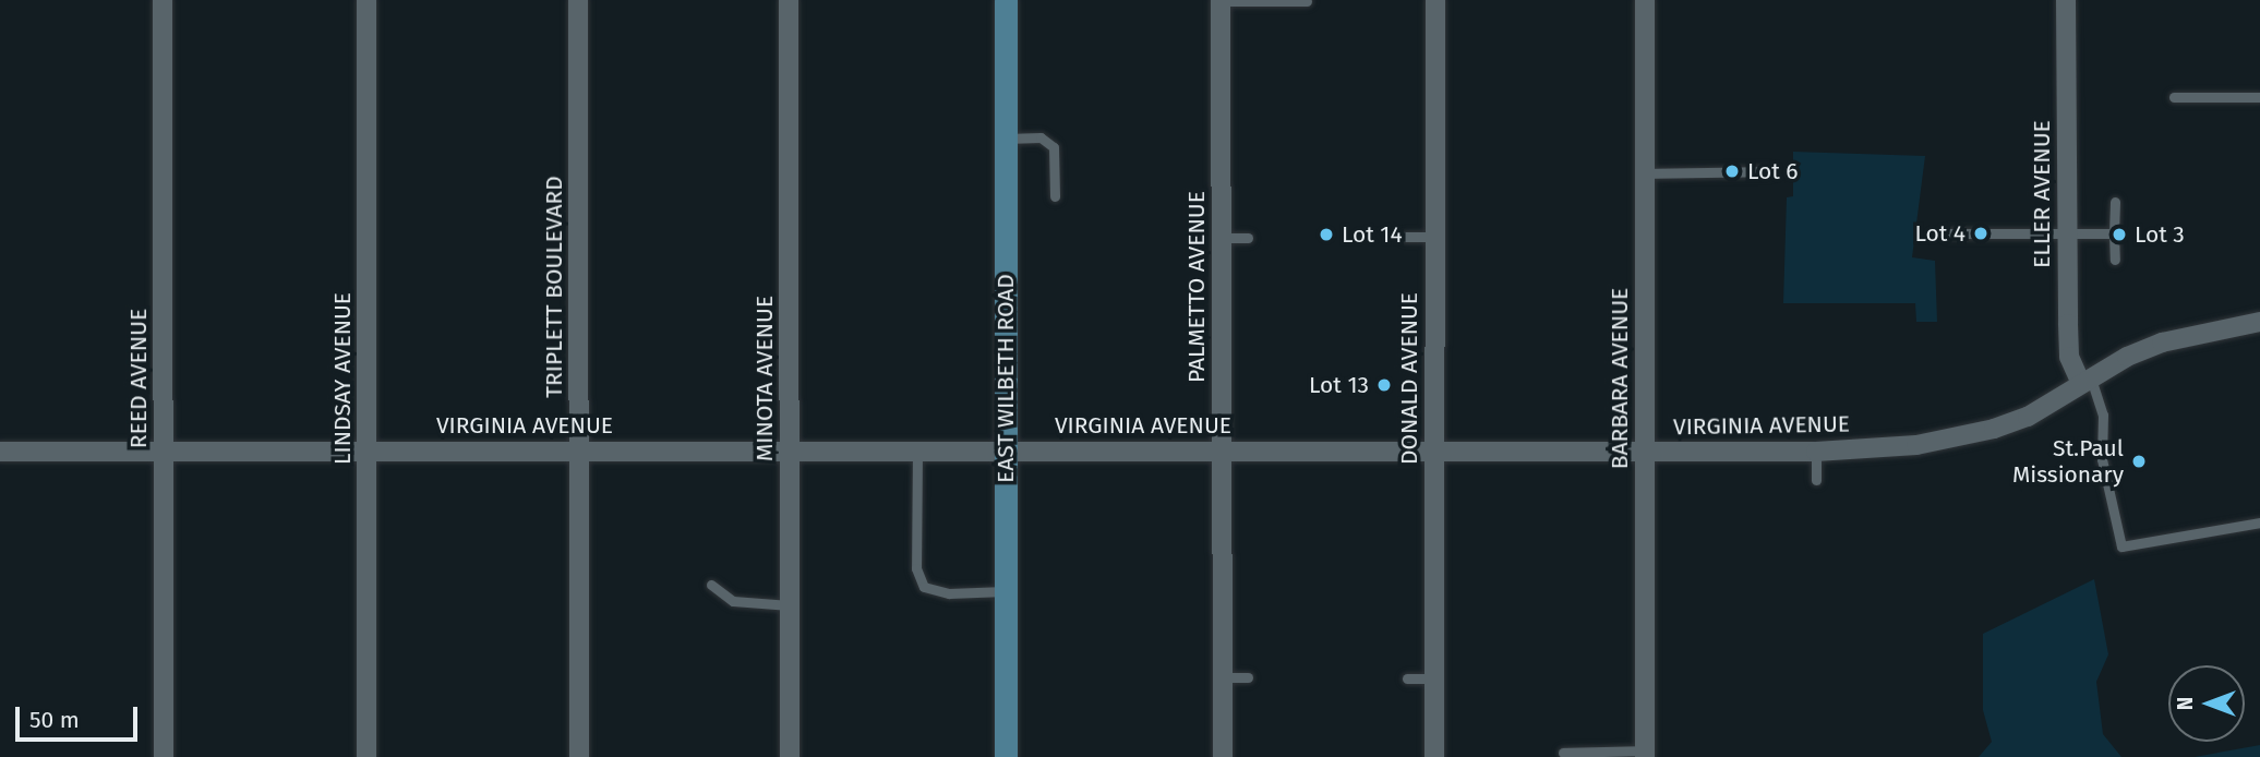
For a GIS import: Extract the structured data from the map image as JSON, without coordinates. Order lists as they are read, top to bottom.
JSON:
{
  "streets": {
    "main road": ["EAST WILBETH ROAD"],
    "street": [
      "ELLER AVENUE",
      "TRIPLETT BOULEVARD",
      "PALMETTO AVENUE",
      "REED AVENUE",
      "LINDSAY AVENUE",
      "MINOTA AVENUE",
      "DONALD AVENUE",
      "BARBARA AVENUE",
      "VIRGINIA AVENUE"
    ]
  },
  "crossings": [
    ["ELLER AVENUE", "VIRGINIA AVENUE"],
    ["TRIPLETT BOULEVARD", "VIRGINIA AVENUE"],
    ["PALMETTO AVENUE", "VIRGINIA AVENUE"],
    ["REED AVENUE", "VIRGINIA AVENUE"],
    ["LINDSAY AVENUE", "VIRGINIA AVENUE"],
    ["MINOTA AVENUE", "VIRGINIA AVENUE"],
    ["EAST WILBETH ROAD", "VIRGINIA AVENUE"],
    ["DONALD AVENUE", "VIRGINIA AVENUE"],
    ["BARBARA AVENUE", "VIRGINIA AVENUE"]
  ],
  "places": [
    "Lot 6",
    "Lot 4",
    "Lot 14",
    "Lot 3",
    "Lot 13",
    "St.Paul Missionary"
  ],
  "scale_bar": "50 m",
  "north": "left"
}
